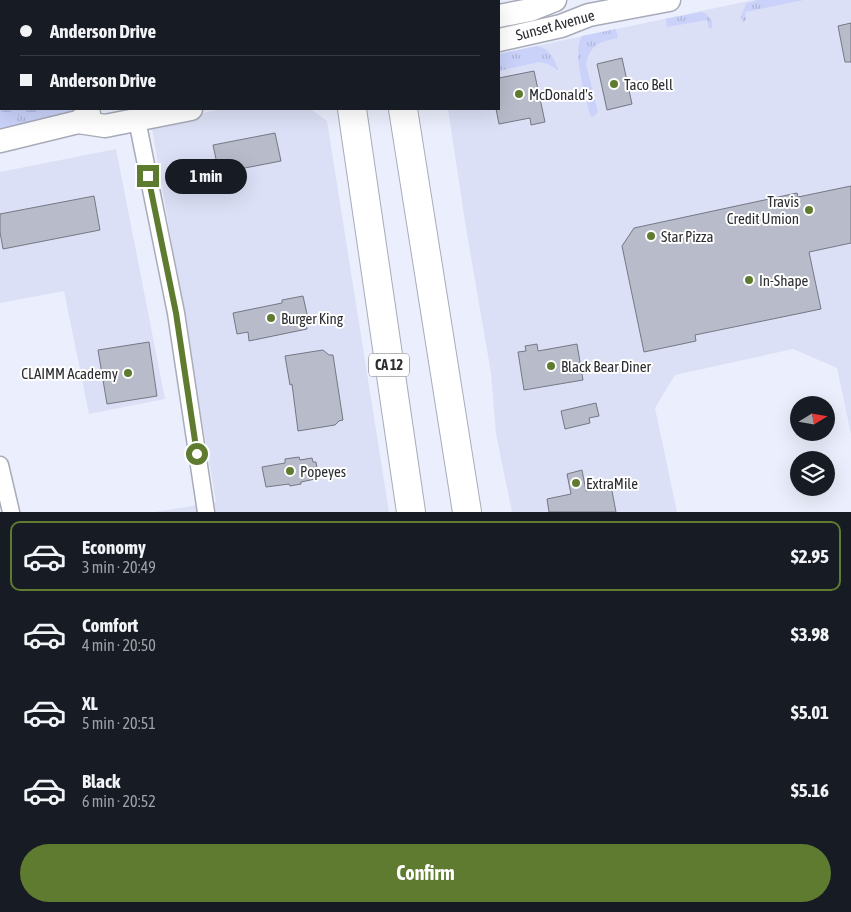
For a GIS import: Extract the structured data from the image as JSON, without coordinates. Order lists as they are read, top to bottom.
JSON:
{
  "streets": {
    "highway": ["CA 12"],
    "main road": ["Sunset Avenue"]
  },
  "places": [
    "Taco Bell",
    "McDonald's",
    "Travis Credit Umion",
    "Star Pizza",
    "In-Shape",
    "Burger King",
    "Black Bear Diner",
    "CLAIMM Academy",
    "Popeyes",
    "ExtraMile"
  ],
  "north": "right",
  "page": {
    "banner": ["Anderson Drive", "Anderson Drive"],
    "bubble": "1 min",
    "list": [
      {
        "name": "Economy",
        "note": "3 min · 20:49",
        "value": "$2.95"
      },
      {
        "name": "Comfort",
        "note": "4 min · 20:50",
        "value": "$3.98"
      },
      {
        "name": "XL",
        "note": "5 min · 20:51",
        "value": "$5.01"
      },
      {
        "name": "Black",
        "note": "6 min · 20:52",
        "value": "$5.16"
      }
    ],
    "buttons": "Confirm"
  }
}
